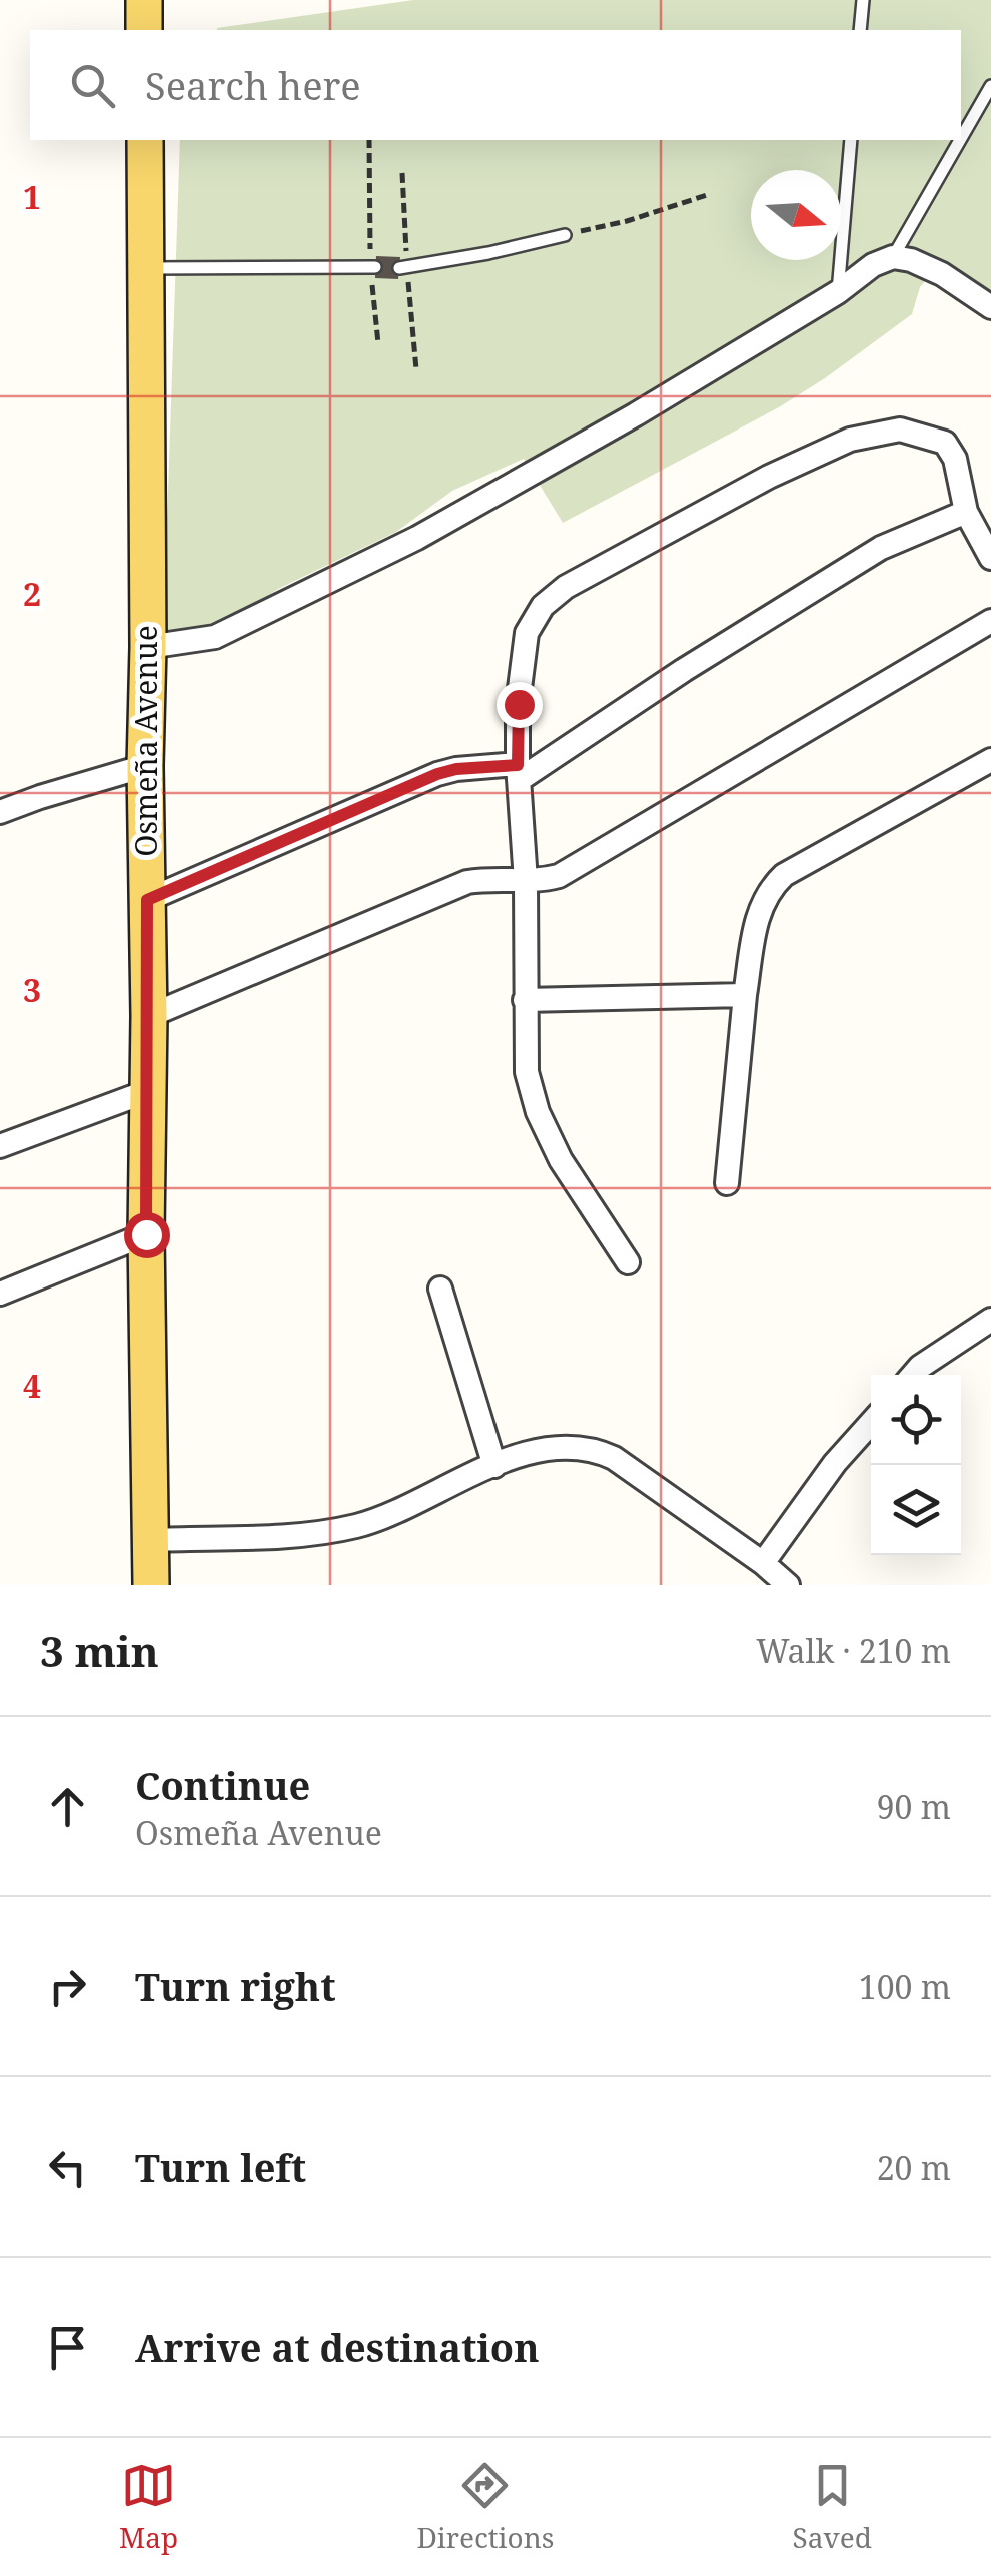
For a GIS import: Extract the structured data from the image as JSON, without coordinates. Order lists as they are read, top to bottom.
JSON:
{
  "streets": {
    "main road": ["Osmeña Avenue"]
  },
  "north": "right",
  "page": {
    "search": "Search here",
    "heading": ["3 min", "Walk · 210 m"],
    "list": [
      ["Continue", "Osmeña Avenue", "90 m"],
      ["Turn right", "100 m"],
      ["Turn left", "20 m"],
      "Arrive at destination"
    ],
    "nav": ["Map", "Directions", "Saved"]
  },
  "grid": {
    "rows": [
      "1",
      "2",
      "3",
      "4"
    ]
  }
}
